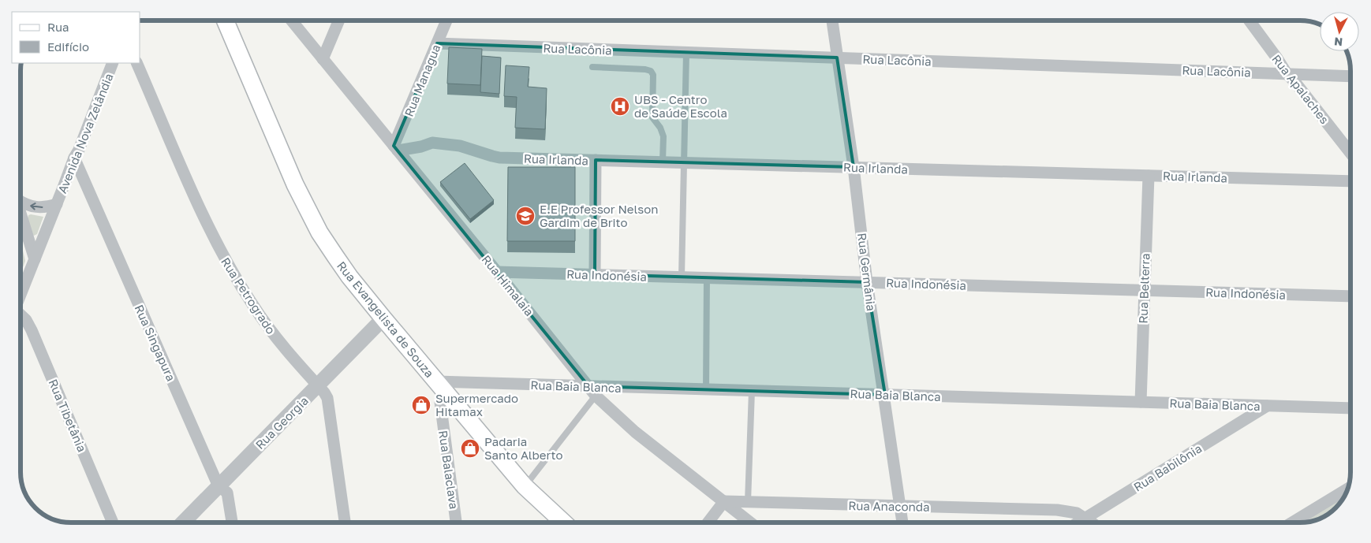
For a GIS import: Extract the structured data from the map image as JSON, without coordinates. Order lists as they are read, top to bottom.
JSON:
{
  "streets": {
    "main road": ["Rua Evangelista de Souza"],
    "street": [
      "Rua Lacônia",
      "Rua Managua",
      "Rua Apalaches",
      "Avenida Nova Zelândia",
      "Rua Irlanda",
      "Rua Germânia",
      "Rua Indonésia",
      "Rua Himalaia",
      "Rua Belterra",
      "Rua Petrogrado",
      "Rua Singapura",
      "Rua Baia Blanca",
      "Rua Tibetânia",
      "Rua Georgia",
      "Rua Babilônia",
      "Rua Balaclava",
      "Rua Anaconda"
    ]
  },
  "crossings": [
    ["Rua Lacônia", "Rua Managua"],
    ["Rua Lacônia", "Rua Apalaches"],
    ["Rua Lacônia", "Rua Germânia"],
    ["Rua Managua", "Rua Irlanda"],
    ["Rua Managua", "Rua Himalaia"],
    ["Avenida Nova Zelândia", "Rua Singapura"],
    ["Rua Irlanda", "Rua Germânia"],
    ["Rua Irlanda", "Rua Himalaia"],
    ["Rua Irlanda", "Rua Belterra"],
    ["Rua Germânia", "Rua Indonésia"],
    ["Rua Germânia", "Rua Baia Blanca"],
    ["Rua Germânia", "Rua Anaconda"],
    ["Rua Indonésia", "Rua Himalaia"],
    ["Rua Indonésia", "Rua Belterra"],
    ["Rua Himalaia", "Rua Baia Blanca"],
    ["Rua Himalaia", "Rua Anaconda"],
    ["Rua Belterra", "Rua Baia Blanca"],
    ["Rua Petrogrado", "Rua Georgia"],
    ["Rua Evangelista de Souza", "Rua Baia Blanca"],
    ["Rua Evangelista de Souza", "Rua Georgia"],
    ["Rua Evangelista de Souza", "Rua Balaclava"],
    ["Rua Singapura", "Rua Georgia"],
    ["Rua Baia Blanca", "Rua Babilônia"],
    ["Rua Baia Blanca", "Rua Balaclava"],
    ["Rua Babilônia", "Rua Anaconda"]
  ],
  "places": {
    "hospital": ["UBS - Centro de Saúde Escola"],
    "school or university": ["E.E Professor Nelson Gardim de Brito"],
    "shop": ["Supermercado Hitamax", "Padaria Santo Alberto"]
  },
  "legend": ["Rua", "Edifício"],
  "north": "bottom"
}
